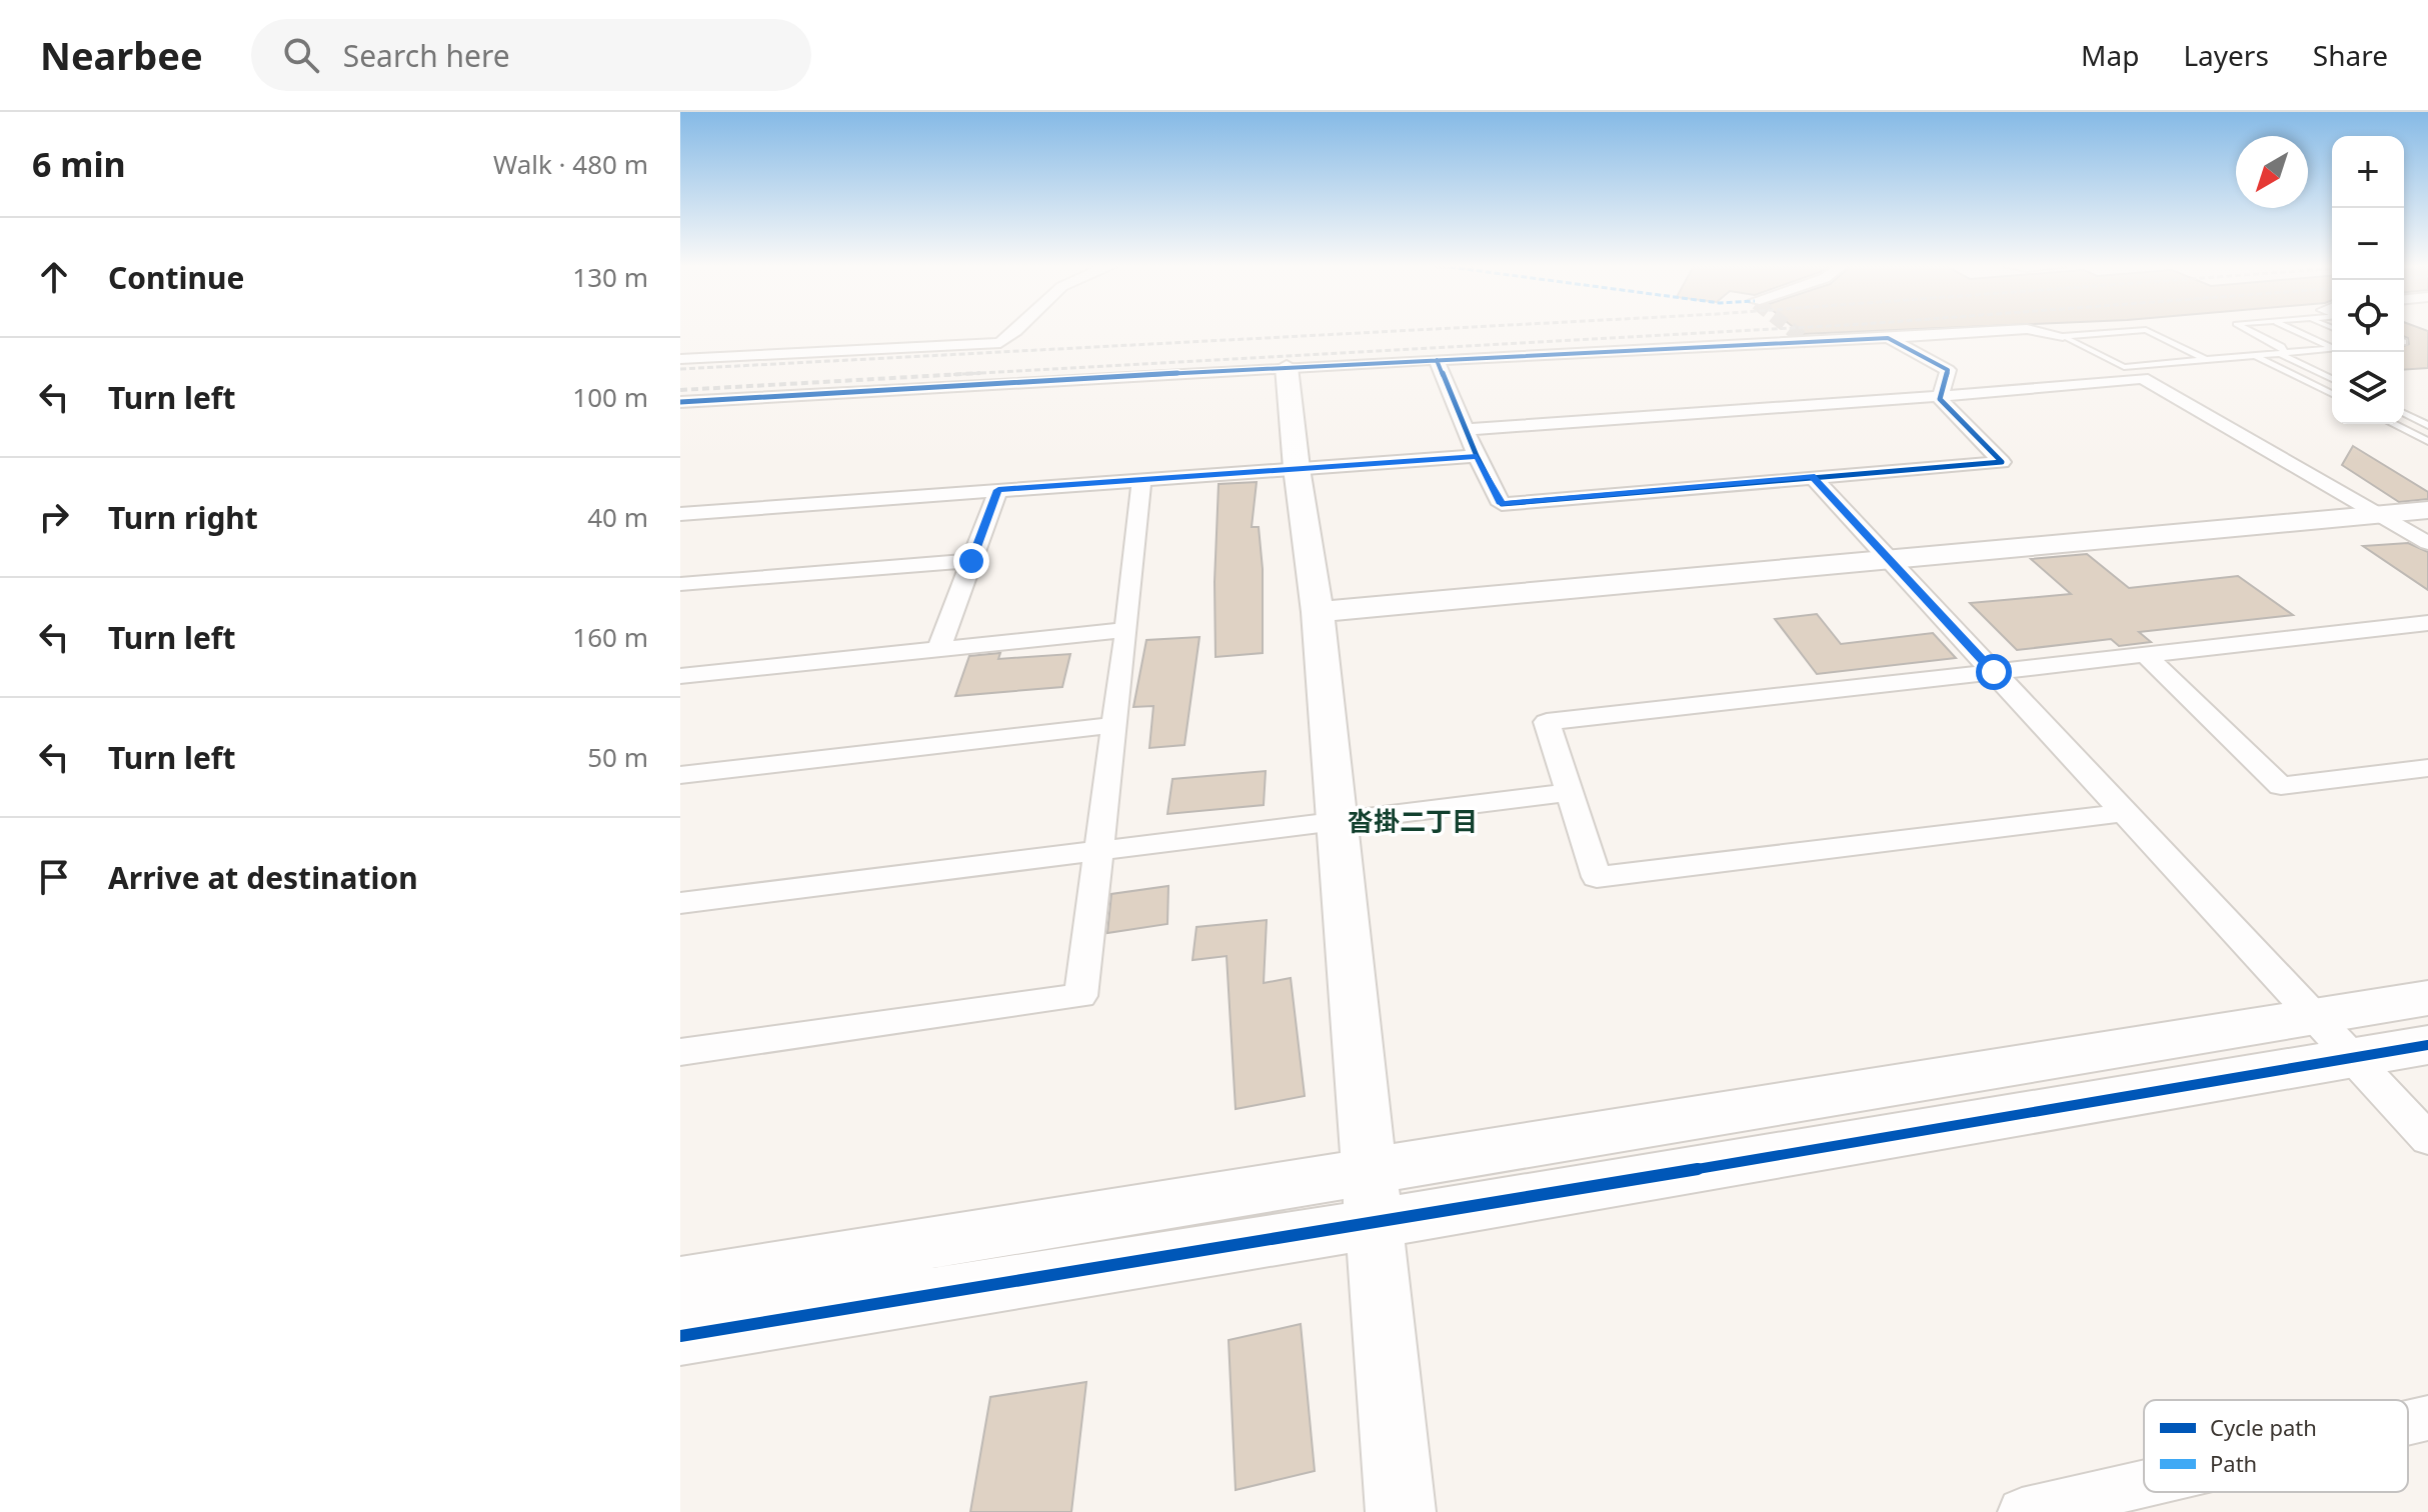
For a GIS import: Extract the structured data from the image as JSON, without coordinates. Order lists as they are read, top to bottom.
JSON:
{
  "districts": ["沓掛二丁目"],
  "legend": ["Cycle path", "Path"],
  "north": "bottom left",
  "page": {
    "header": "Nearbee",
    "search": "Search here",
    "nav": ["Map", "Layers", "Share"],
    "heading": ["6 min", "Walk · 480 m"],
    "map_buttons": ["+", "−"],
    "list": [
      ["Continue", "130 m"],
      ["Turn left", "100 m"],
      ["Turn right", "40 m"],
      ["Turn left", "160 m"],
      ["Turn left", "50 m"],
      "Arrive at destination"
    ]
  }
}
